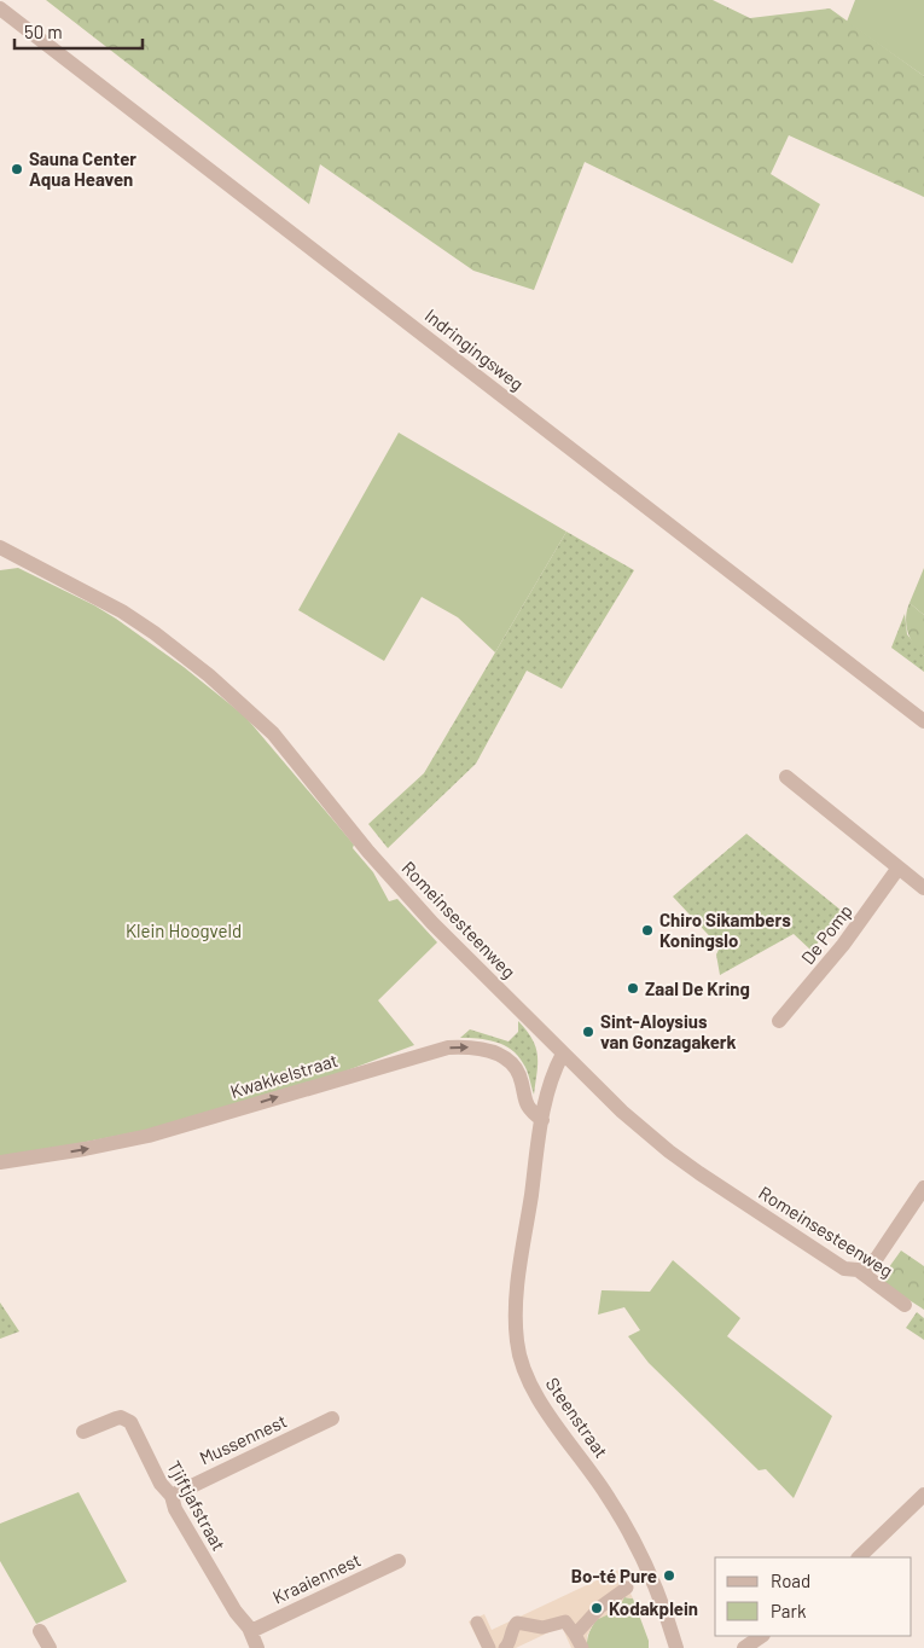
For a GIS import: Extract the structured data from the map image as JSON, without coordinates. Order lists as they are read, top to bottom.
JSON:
{
  "streets": {
    "street": [
      "Indringingsweg",
      "Romeinsesteenweg",
      "De Pomp",
      "Kwakkelstraat",
      "Steenstraat",
      "Mussennest",
      "Tjiftjafstraat",
      "Kraaiennest"
    ]
  },
  "crossings": [
    ["Romeinsesteenweg", "Steenstraat"],
    ["Kwakkelstraat", "Steenstraat"],
    ["Mussennest", "Tjiftjafstraat"],
    ["Tjiftjafstraat", "Kraaiennest"]
  ],
  "one_way": ["Kwakkelstraat"],
  "parks": ["Klein Hoogveld"],
  "places": [
    "Sauna Center Aqua Heaven",
    "Chiro Sikambers Koningslo",
    "Zaal De Kring",
    "Sint-Aloysius van Gonzagakerk",
    "Bo-té Pure",
    "Kodakplein"
  ],
  "legend": ["Road", "Park"],
  "scale_bar": "50 m"
}
